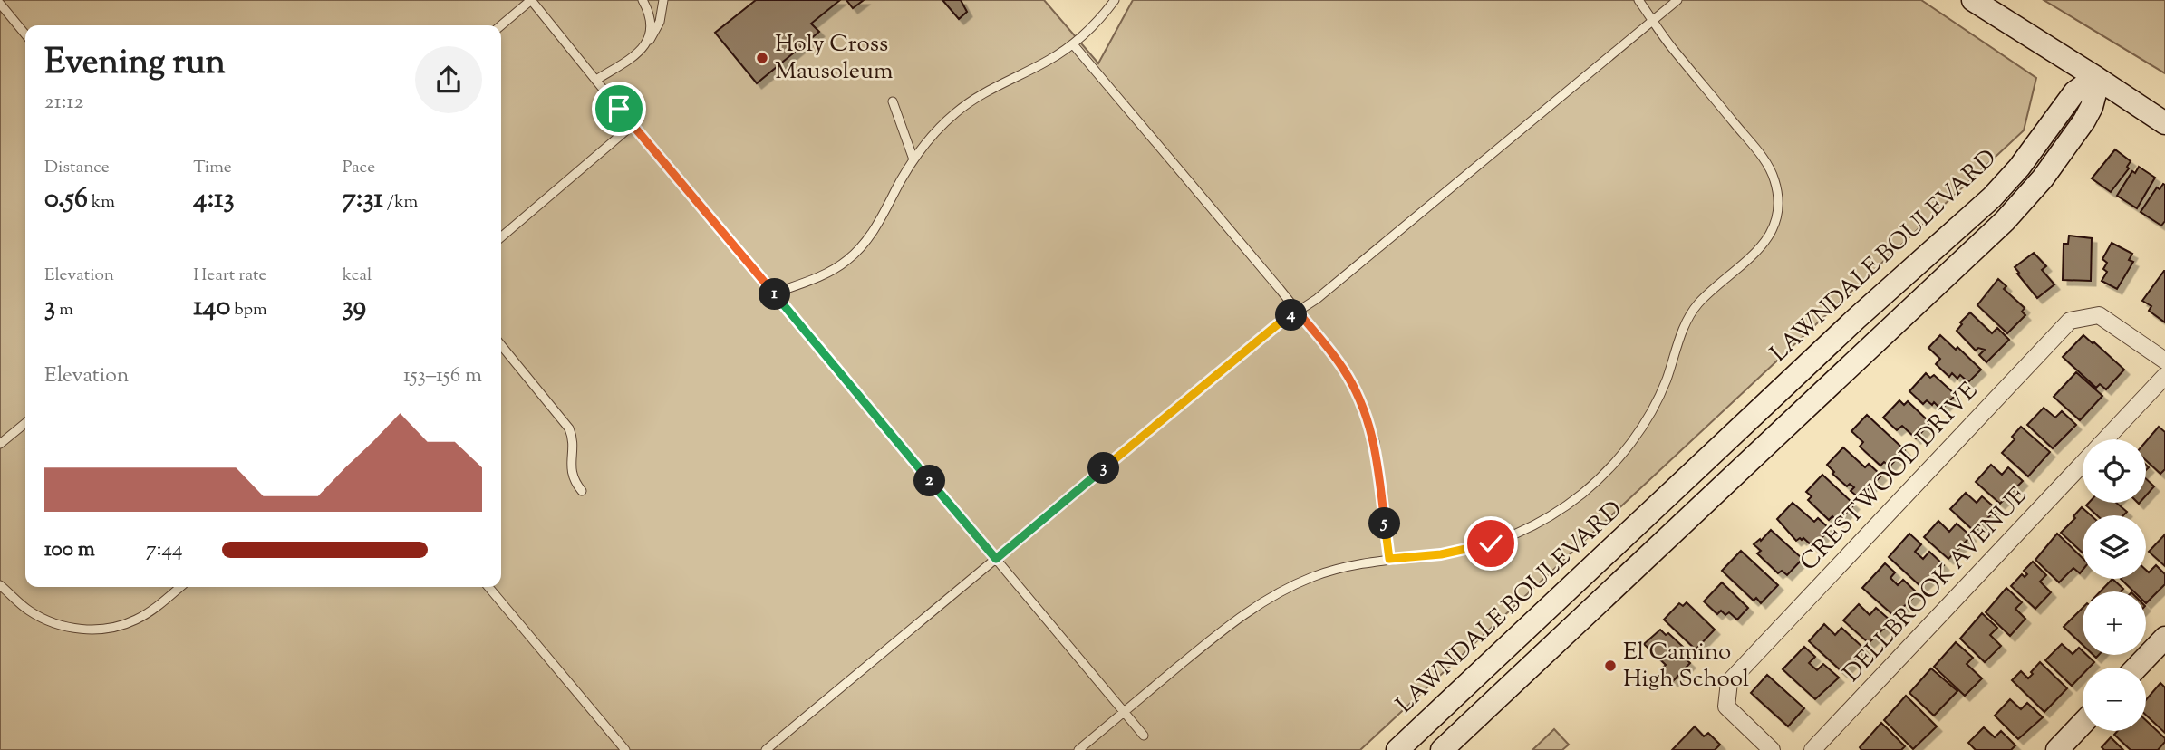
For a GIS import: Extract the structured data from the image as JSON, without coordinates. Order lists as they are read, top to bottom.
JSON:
{
  "streets": {
    "street": ["LAWNDALE BOULEVARD", "CRESTWOOD DRIVE", "DELLBROOK AVENUE"]
  },
  "places": ["Holy Cross Mausoleum", "El Camino High School"],
  "page": {
    "heading": ["Evening run", "21:12"],
    "stats": [
      ["Distance", "0.56 km"],
      ["Time", "4:13"],
      ["Pace", "7:31 /km"],
      ["Elevation", "3 m"],
      ["Heart rate", "140 bpm"],
      ["kcal", "39"]
    ],
    "pins": [
      "1",
      "4",
      "3",
      "2",
      "5"
    ],
    "chart": ["Elevation", "153–156 m"],
    "map_buttons": ["+", "−"],
    "list": [
      {
        "name": "100 m",
        "note": "7:44"
      }
    ]
  }
}
